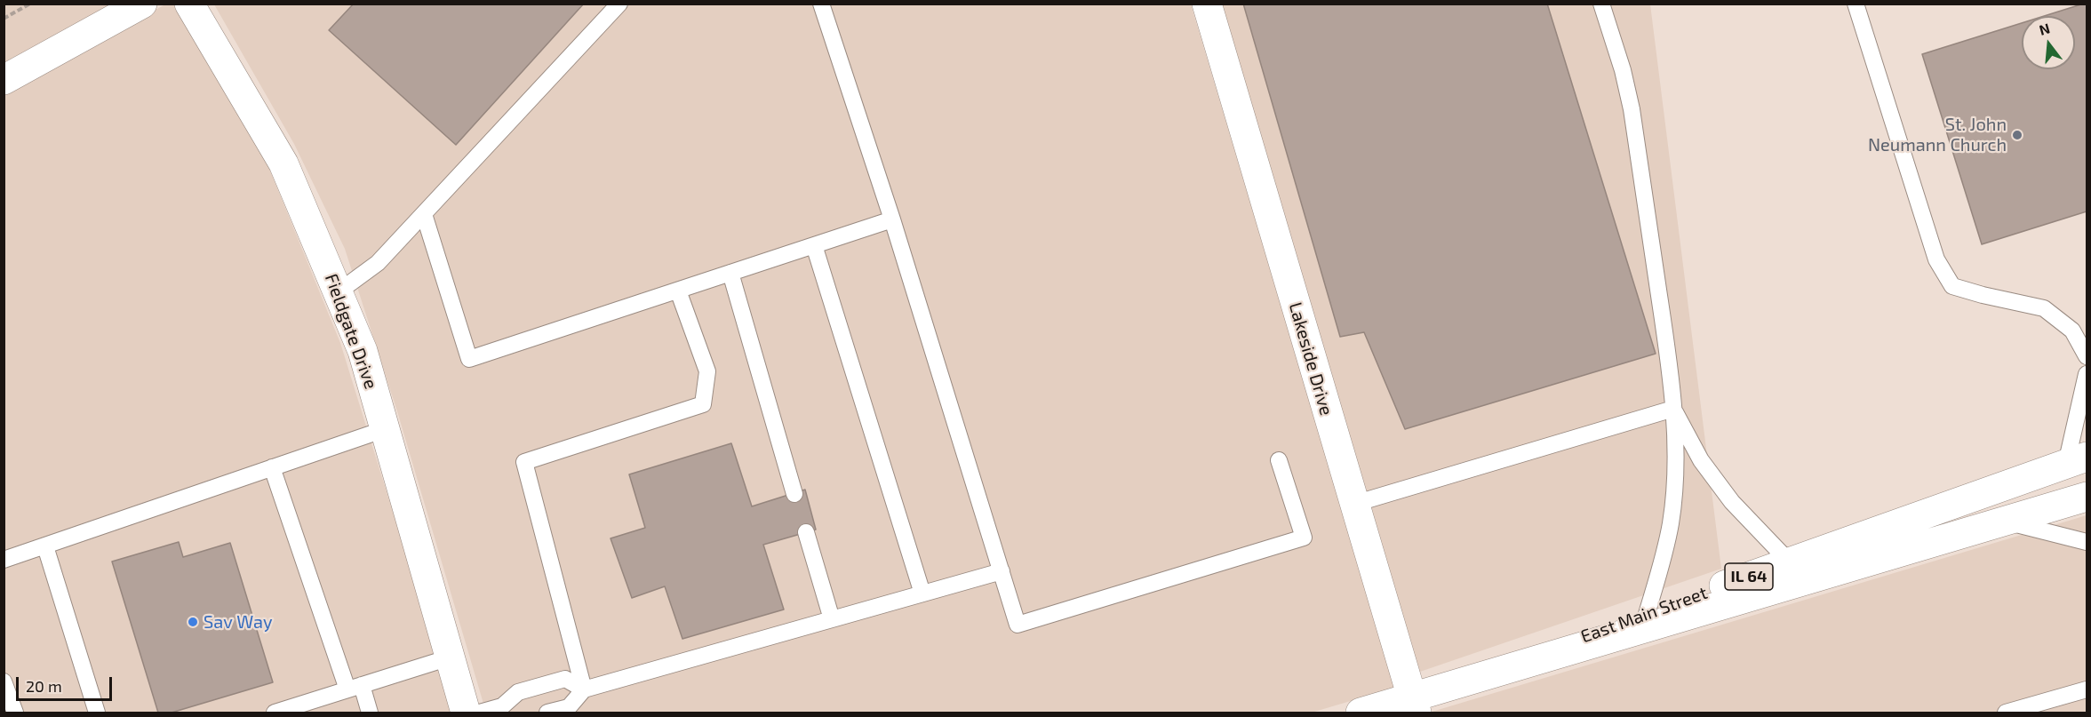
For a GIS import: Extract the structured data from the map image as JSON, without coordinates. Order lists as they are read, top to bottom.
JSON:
{
  "streets": {
    "street": [
      "Fieldgate Drive",
      "Lakeside Drive",
      "IL 64",
      "East Main Street"
    ]
  },
  "crossings": [
    ["Lakeside Drive", "East Main Street"]
  ],
  "places": ["St. John Neumann Church", "Sav Way"],
  "scale_bar": "20 m",
  "north": "top"
}
